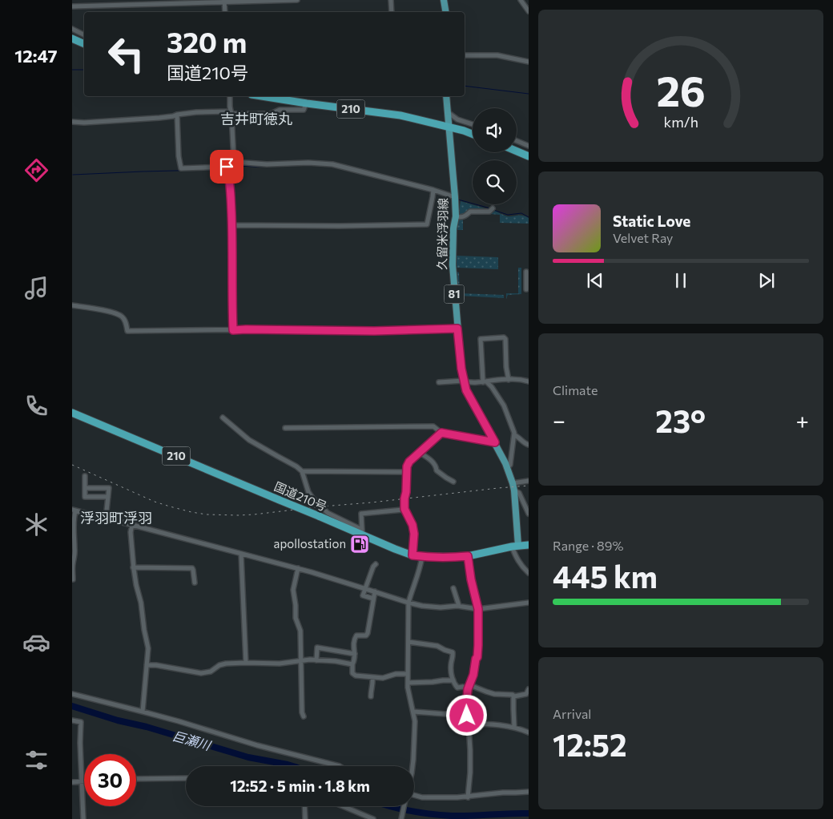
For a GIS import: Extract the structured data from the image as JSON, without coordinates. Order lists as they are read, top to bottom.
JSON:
{
  "streets": {
    "highway": ["210", "国道210号"],
    "main road": ["久留米浮羽線", "81"]
  },
  "crossings": [
    ["210", "久留米浮羽線"],
    ["久留米浮羽線", "81"],
    ["久留米浮羽線", "国道210号"],
    ["81", "国道210号"]
  ],
  "districts": ["吉井町徳丸", "浮羽町浮羽"],
  "water": ["巨瀬川"],
  "places": {
    "fuel station": ["apollostation"]
  },
  "page": {
    "tabs": "12:47",
    "turn": ["320 m", "国道210号"],
    "song": ["Static Love", "Velvet Ray"],
    "tile": [
      "Climate",
      ["Range · 89%", "445 km"],
      ["Arrival", "12:52"]
    ],
    "heat": ["−", "23°", "+"],
    "limit": "30",
    "trip": "12:52 · 5 min · 1.8 km",
    "gauge": ["26", "km/h"]
  }
}
